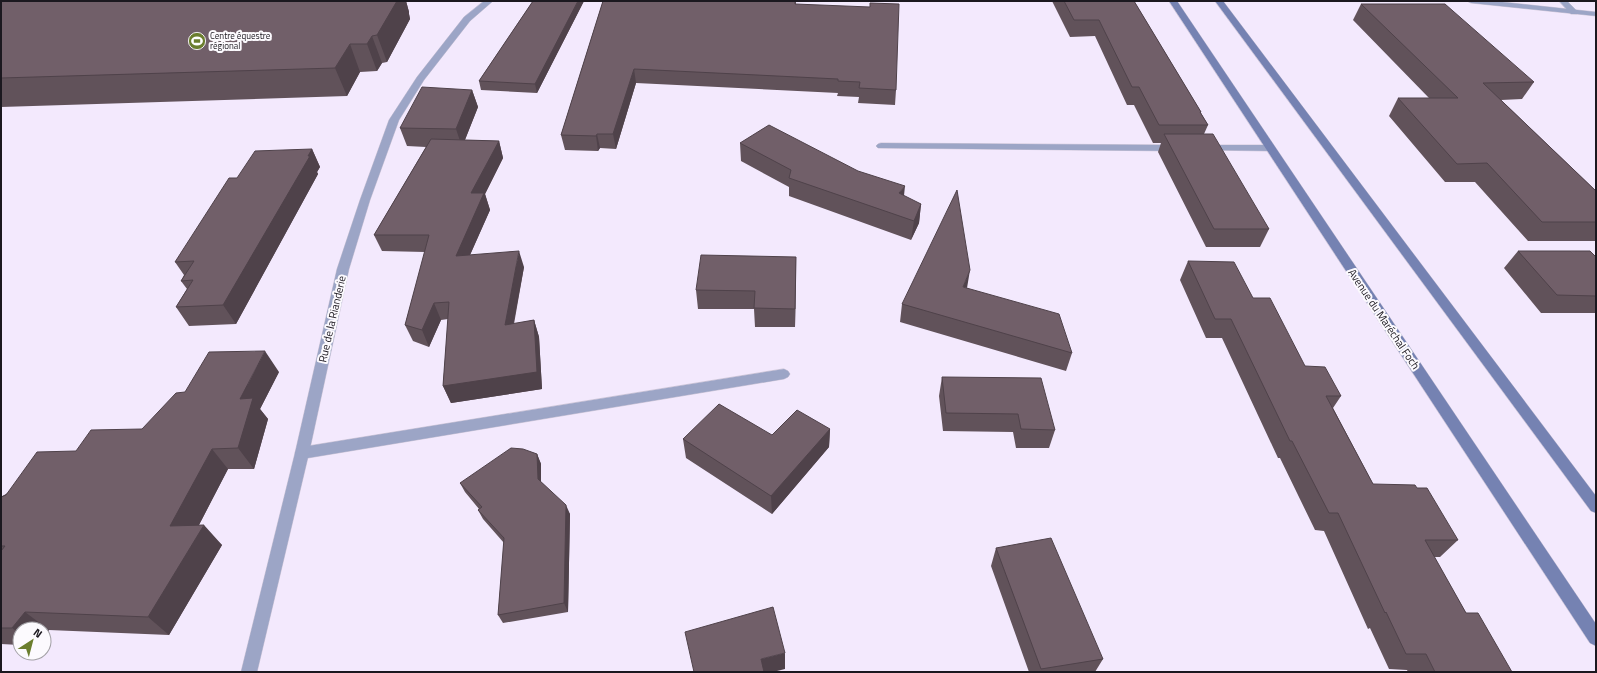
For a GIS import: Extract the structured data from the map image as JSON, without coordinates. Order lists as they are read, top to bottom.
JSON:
{
  "streets": {
    "main road": ["Avenue du Maréchal Foch"],
    "street": ["Rue de la Rianderie"]
  },
  "places": {
    "sports": ["Centre équestre régional"]
  },
  "north": "top right"
}
